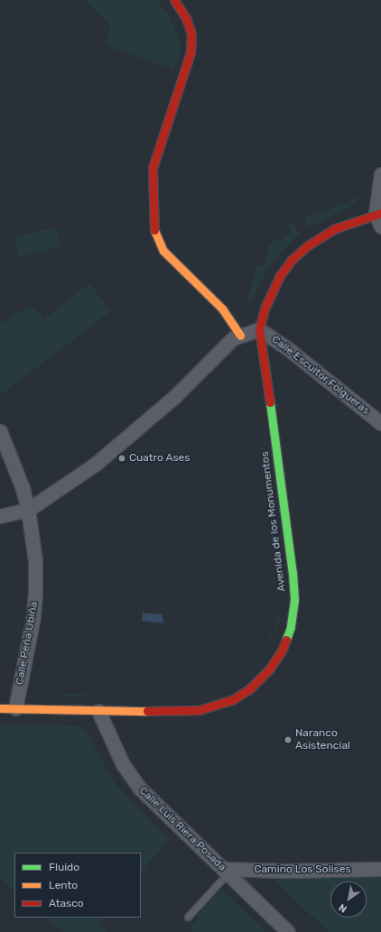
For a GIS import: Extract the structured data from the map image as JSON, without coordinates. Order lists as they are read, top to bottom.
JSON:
{
  "streets": {
    "street": [
      "Calle Escultor Folgueras",
      "Avenida de los Monumentos",
      "Calle Peña Ubiña",
      "Calle Luis Riera Posada",
      "Camino Los Solises"
    ]
  },
  "crossings": [
    ["Calle Escultor Folgueras", "Avenida de los Monumentos"],
    ["Avenida de los Monumentos", "Calle Peña Ubiña"],
    ["Avenida de los Monumentos", "Calle Luis Riera Posada"],
    ["Calle Luis Riera Posada", "Camino Los Solises"]
  ],
  "places": ["Cuatro Ases", "Naranco Asistencial"],
  "legend": ["Fluido", "Lento", "Atasco"],
  "north": "bottom left"
}
